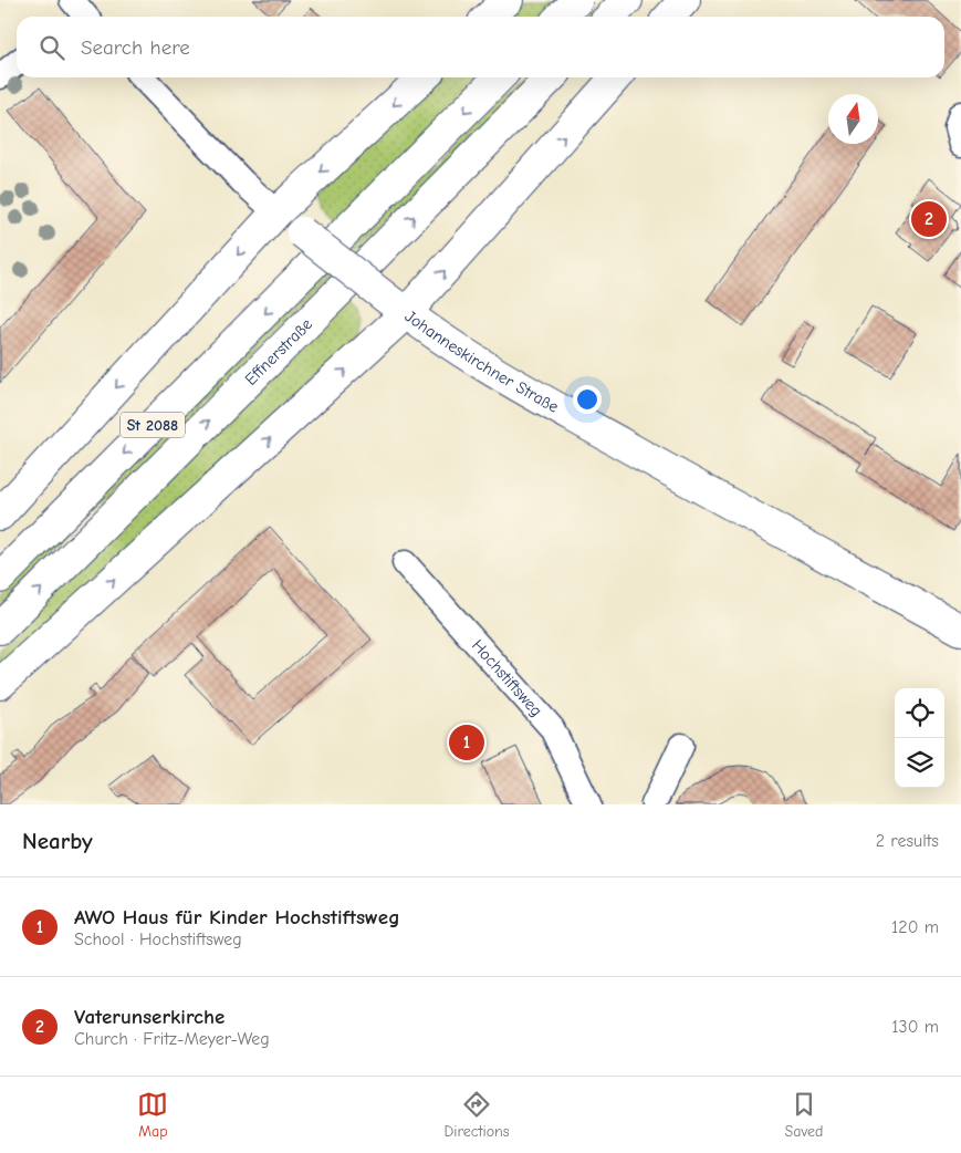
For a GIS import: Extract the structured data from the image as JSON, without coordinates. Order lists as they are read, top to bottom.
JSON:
{
  "streets": {
    "main road": ["Effnerstraße", "Johanneskirchner Straße", "St 2088"],
    "street": ["Hochstiftsweg"]
  },
  "north": "top",
  "page": {
    "search": "Search here",
    "pins": ["2", "1"],
    "heading": ["Nearby", "2 results"],
    "list": [
      {
        "mark": "1",
        "name": "AWO Haus für Kinder Hochstiftsweg",
        "note": "School · Hochstiftsweg",
        "value": "120 m"
      },
      {
        "mark": "2",
        "name": "Vaterunserkirche",
        "note": "Church · Fritz-Meyer-Weg",
        "value": "130 m"
      }
    ],
    "nav": ["Map", "Directions", "Saved"]
  }
}
